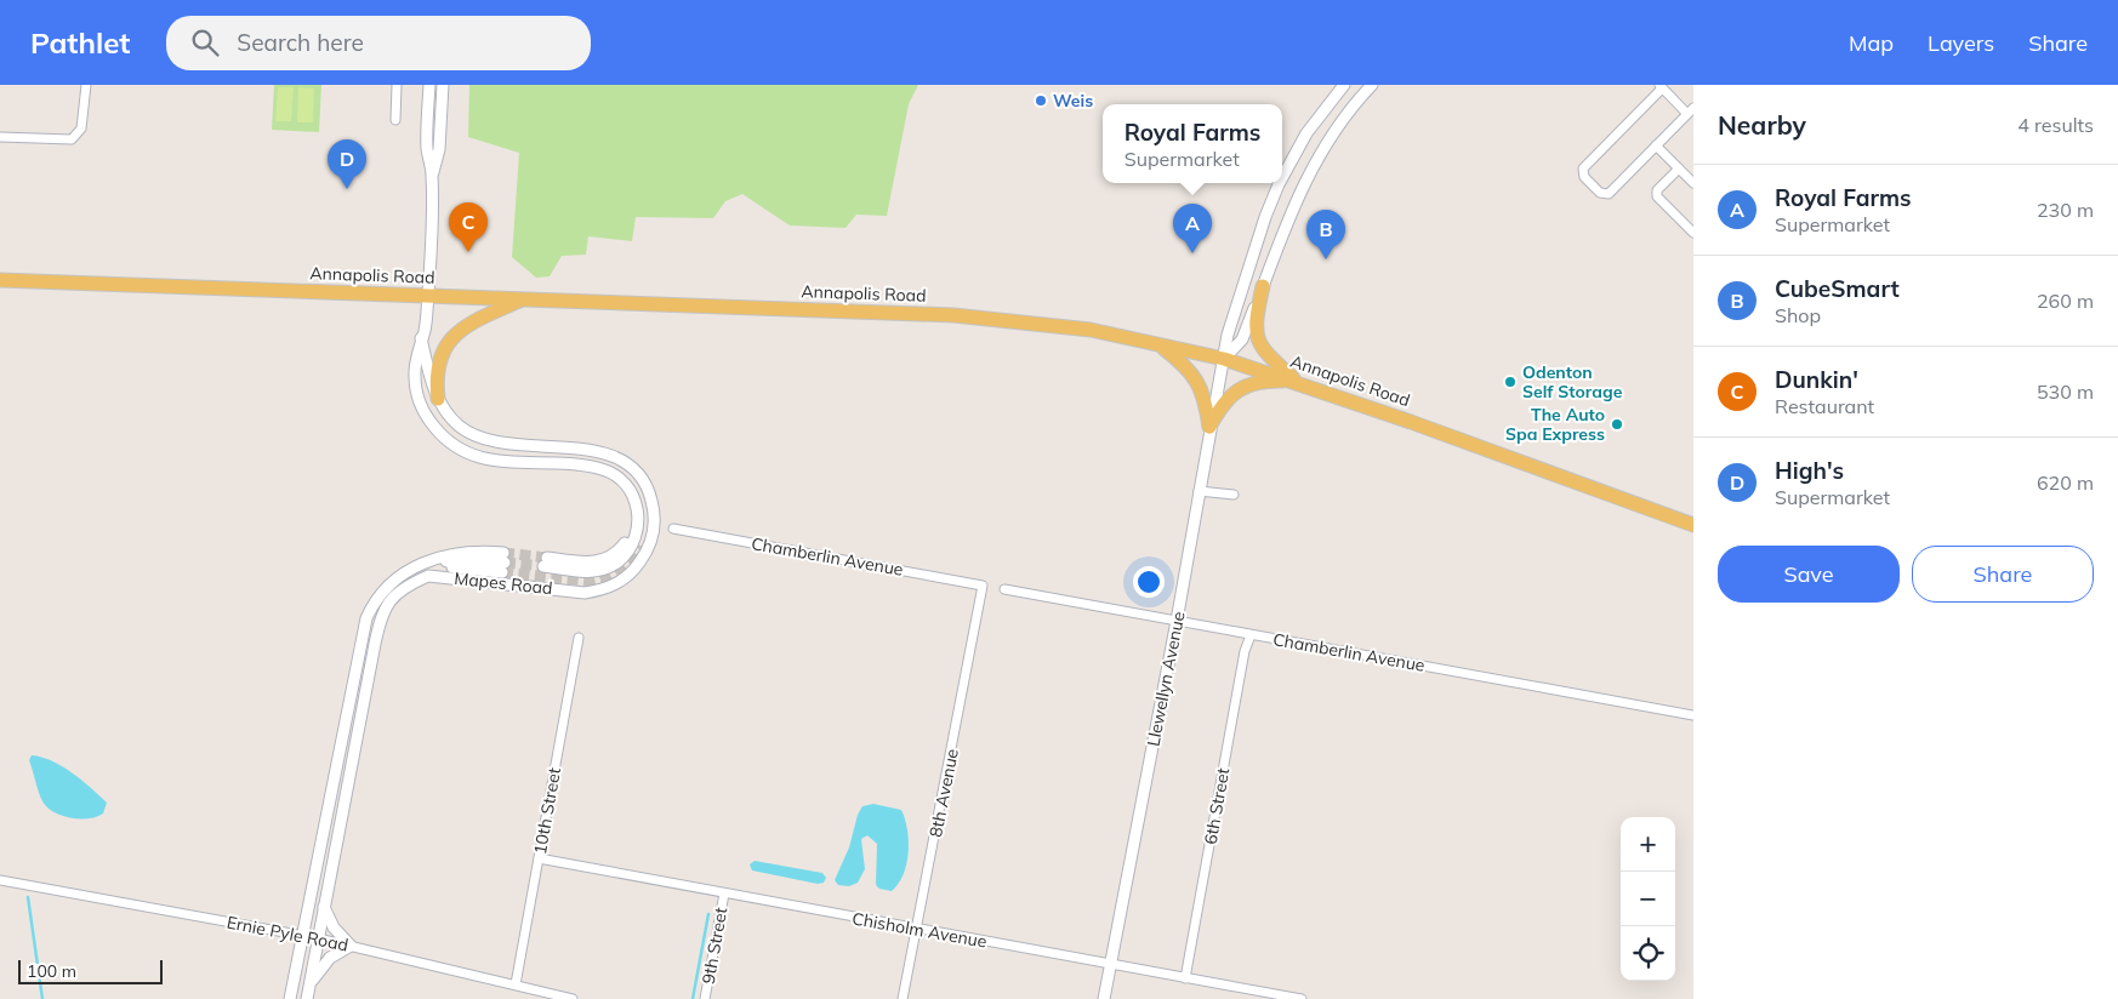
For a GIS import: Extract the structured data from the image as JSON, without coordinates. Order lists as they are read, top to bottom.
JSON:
{
  "streets": {
    "main road": ["Annapolis Road"],
    "street": [
      "Chamberlin Avenue",
      "Mapes Road",
      "Llewellyn Avenue",
      "8th Avenue",
      "6th Street",
      "10th Street",
      "Chisholm Avenue",
      "Ernie Pyle Road",
      "9th Street"
    ]
  },
  "crossings": [
    ["Annapolis Road", "Mapes Road"],
    ["Annapolis Road", "Llewellyn Avenue"],
    ["Chamberlin Avenue", "Llewellyn Avenue"],
    ["Chamberlin Avenue", "8th Avenue"],
    ["Chamberlin Avenue", "6th Street"],
    ["Mapes Road", "Ernie Pyle Road"],
    ["Llewellyn Avenue", "Chisholm Avenue"],
    ["8th Avenue", "Chisholm Avenue"],
    ["6th Street", "Chisholm Avenue"],
    ["10th Street", "Chisholm Avenue"],
    ["10th Street", "Ernie Pyle Road"],
    ["Chisholm Avenue", "9th Street"]
  ],
  "places": ["Weis", "Odenton Self Storage", "The Auto Spa Express"],
  "scale_bar": "100 m",
  "page": {
    "header": "Pathlet",
    "search": "Search here",
    "nav": ["Map", "Layers", "Share"],
    "heading": ["Nearby", "4 results"],
    "popup": ["Royal Farms", "Supermarket"],
    "pins": [
      "D",
      "C",
      "A",
      "B"
    ],
    "list": [
      {
        "mark": "A",
        "name": "Royal Farms",
        "note": "Supermarket",
        "value": "230 m"
      },
      {
        "mark": "B",
        "name": "CubeSmart",
        "note": "Shop",
        "value": "260 m"
      },
      {
        "mark": "C",
        "name": "Dunkin'",
        "note": "Restaurant",
        "value": "530 m"
      },
      {
        "mark": "D",
        "name": "High's",
        "note": "Supermarket",
        "value": "620 m"
      }
    ],
    "buttons": ["Save", "Share"],
    "map_buttons": ["+", "−"],
    "scale": "100 m"
  }
}
